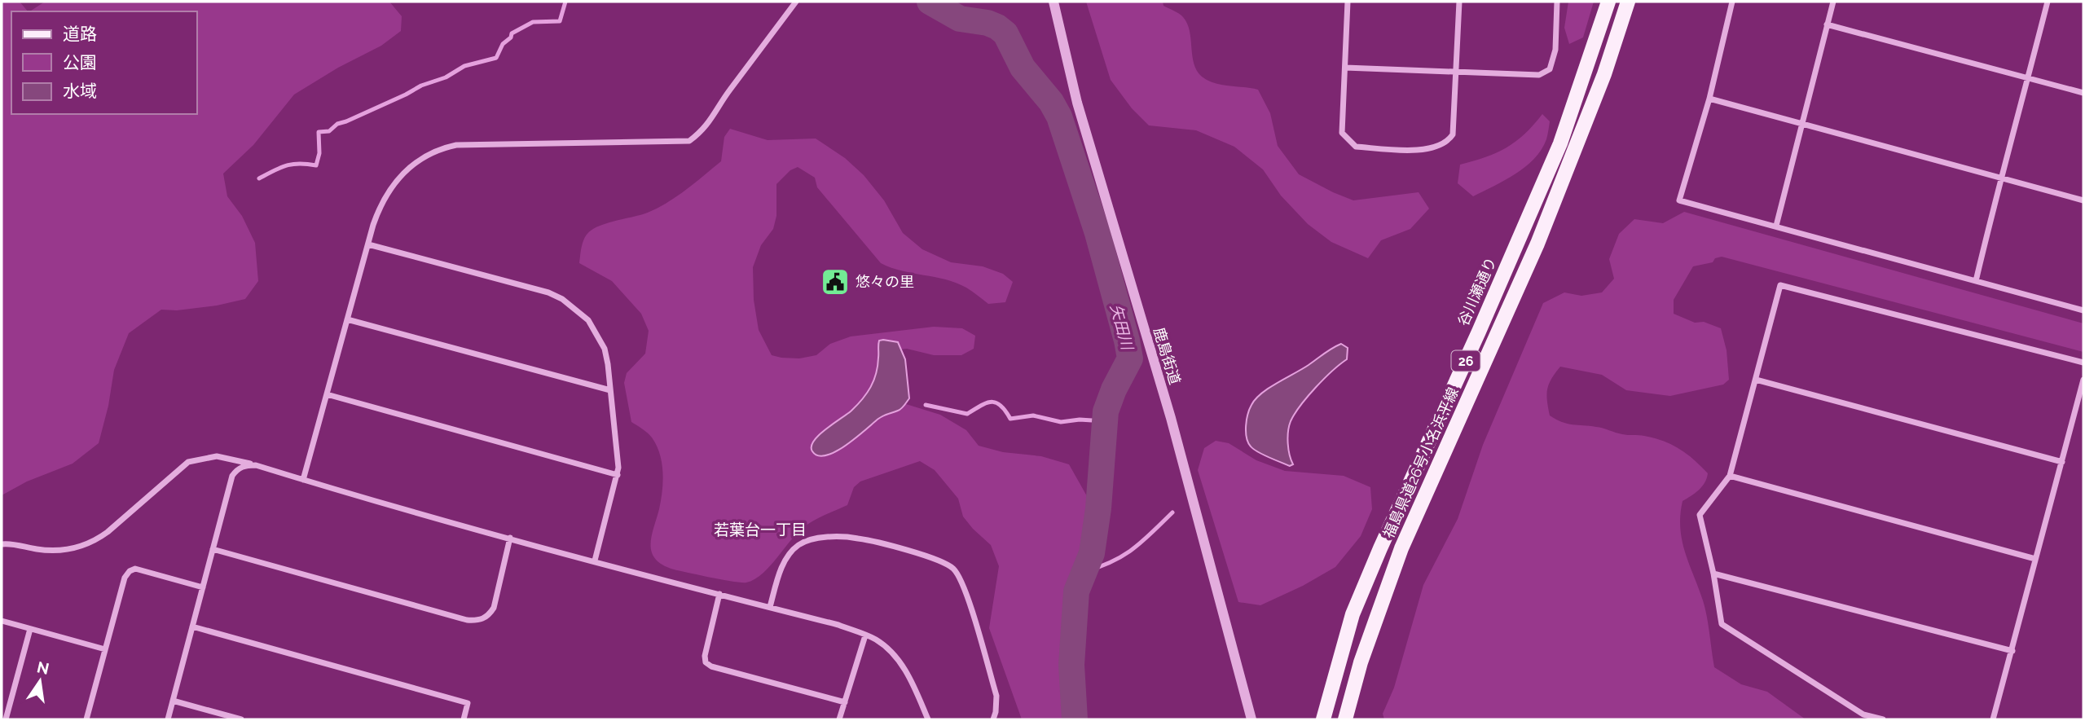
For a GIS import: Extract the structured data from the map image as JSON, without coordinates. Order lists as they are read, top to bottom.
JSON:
{
  "streets": {
    "main road": ["谷川瀬通り", "26", "福島県道26号小名浜平線"],
    "street": ["鹿島街道"]
  },
  "districts": ["若葉台一丁目"],
  "water": ["矢田川"],
  "places": {
    "public building": ["悠々の里"]
  },
  "legend": ["道路", "公園", "水域"],
  "north": "top"
}
